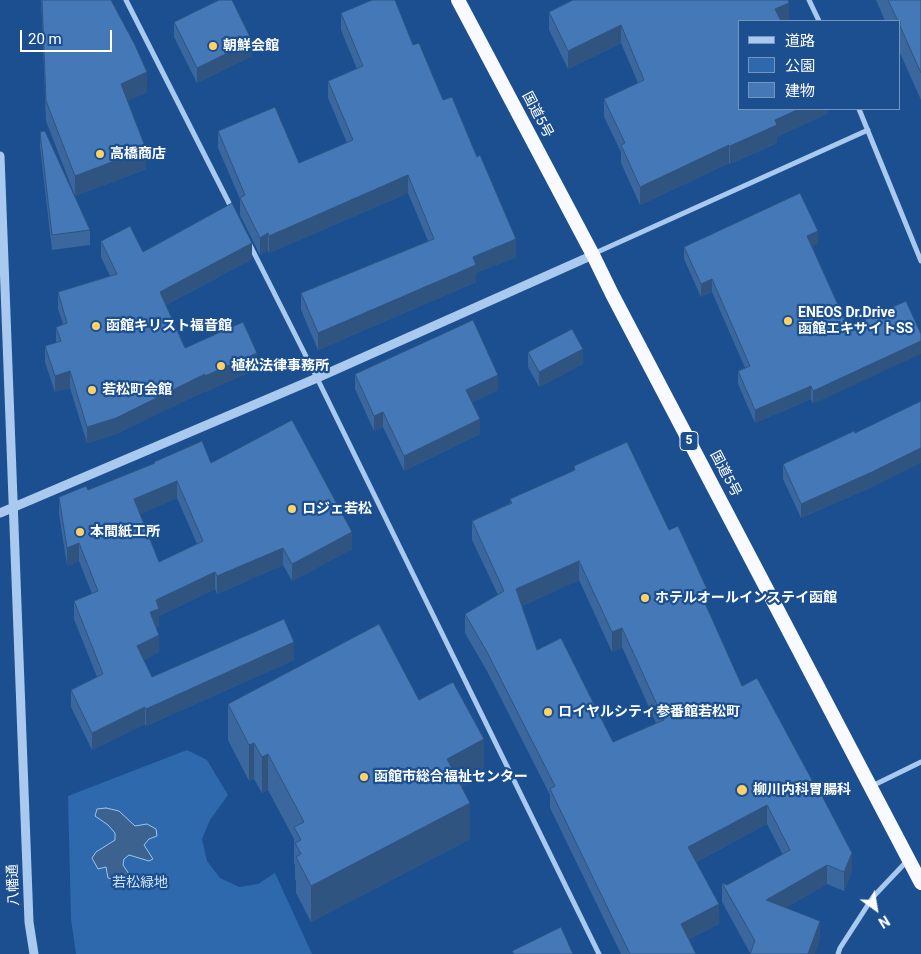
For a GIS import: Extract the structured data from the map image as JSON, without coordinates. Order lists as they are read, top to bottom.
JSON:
{
  "streets": {
    "highway": ["国道5号", "5"],
    "street": ["八幡通"]
  },
  "parks": ["若松緑地"],
  "places": [
    "朝鮮会館",
    "高橋商店",
    "ENEOS Dr.Drive 函館エキサイトSS",
    "函館キリスト福音館",
    "植松法律事務所",
    "若松町会館",
    "ロジェ若松",
    "本間紙工所",
    "ホテルオールインステイ函館",
    "ロイヤルシティ参番館若松町",
    "函館市総合福祉センター",
    "柳川内科胃腸科"
  ],
  "legend": ["道路", "公園", "建物"],
  "scale_bar": "20 m",
  "north": "bottom right"
}
